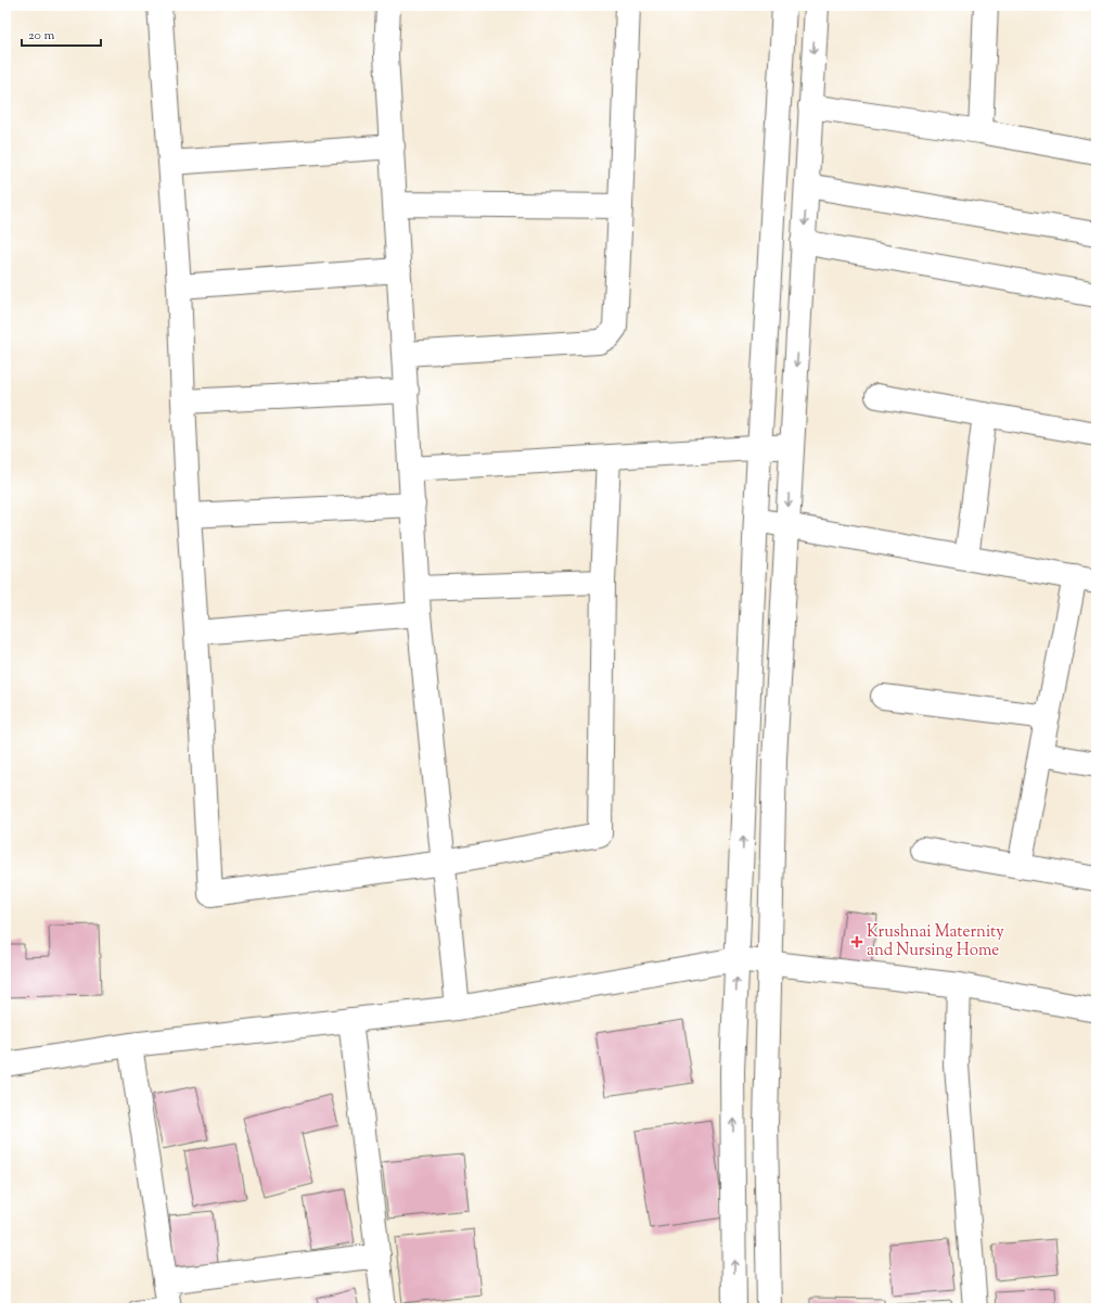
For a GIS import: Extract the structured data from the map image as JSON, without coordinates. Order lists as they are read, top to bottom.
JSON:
{
  "places": {
    "health": ["Krushnai Maternity and Nursing Home"]
  },
  "scale_bar": "20 m"
}
